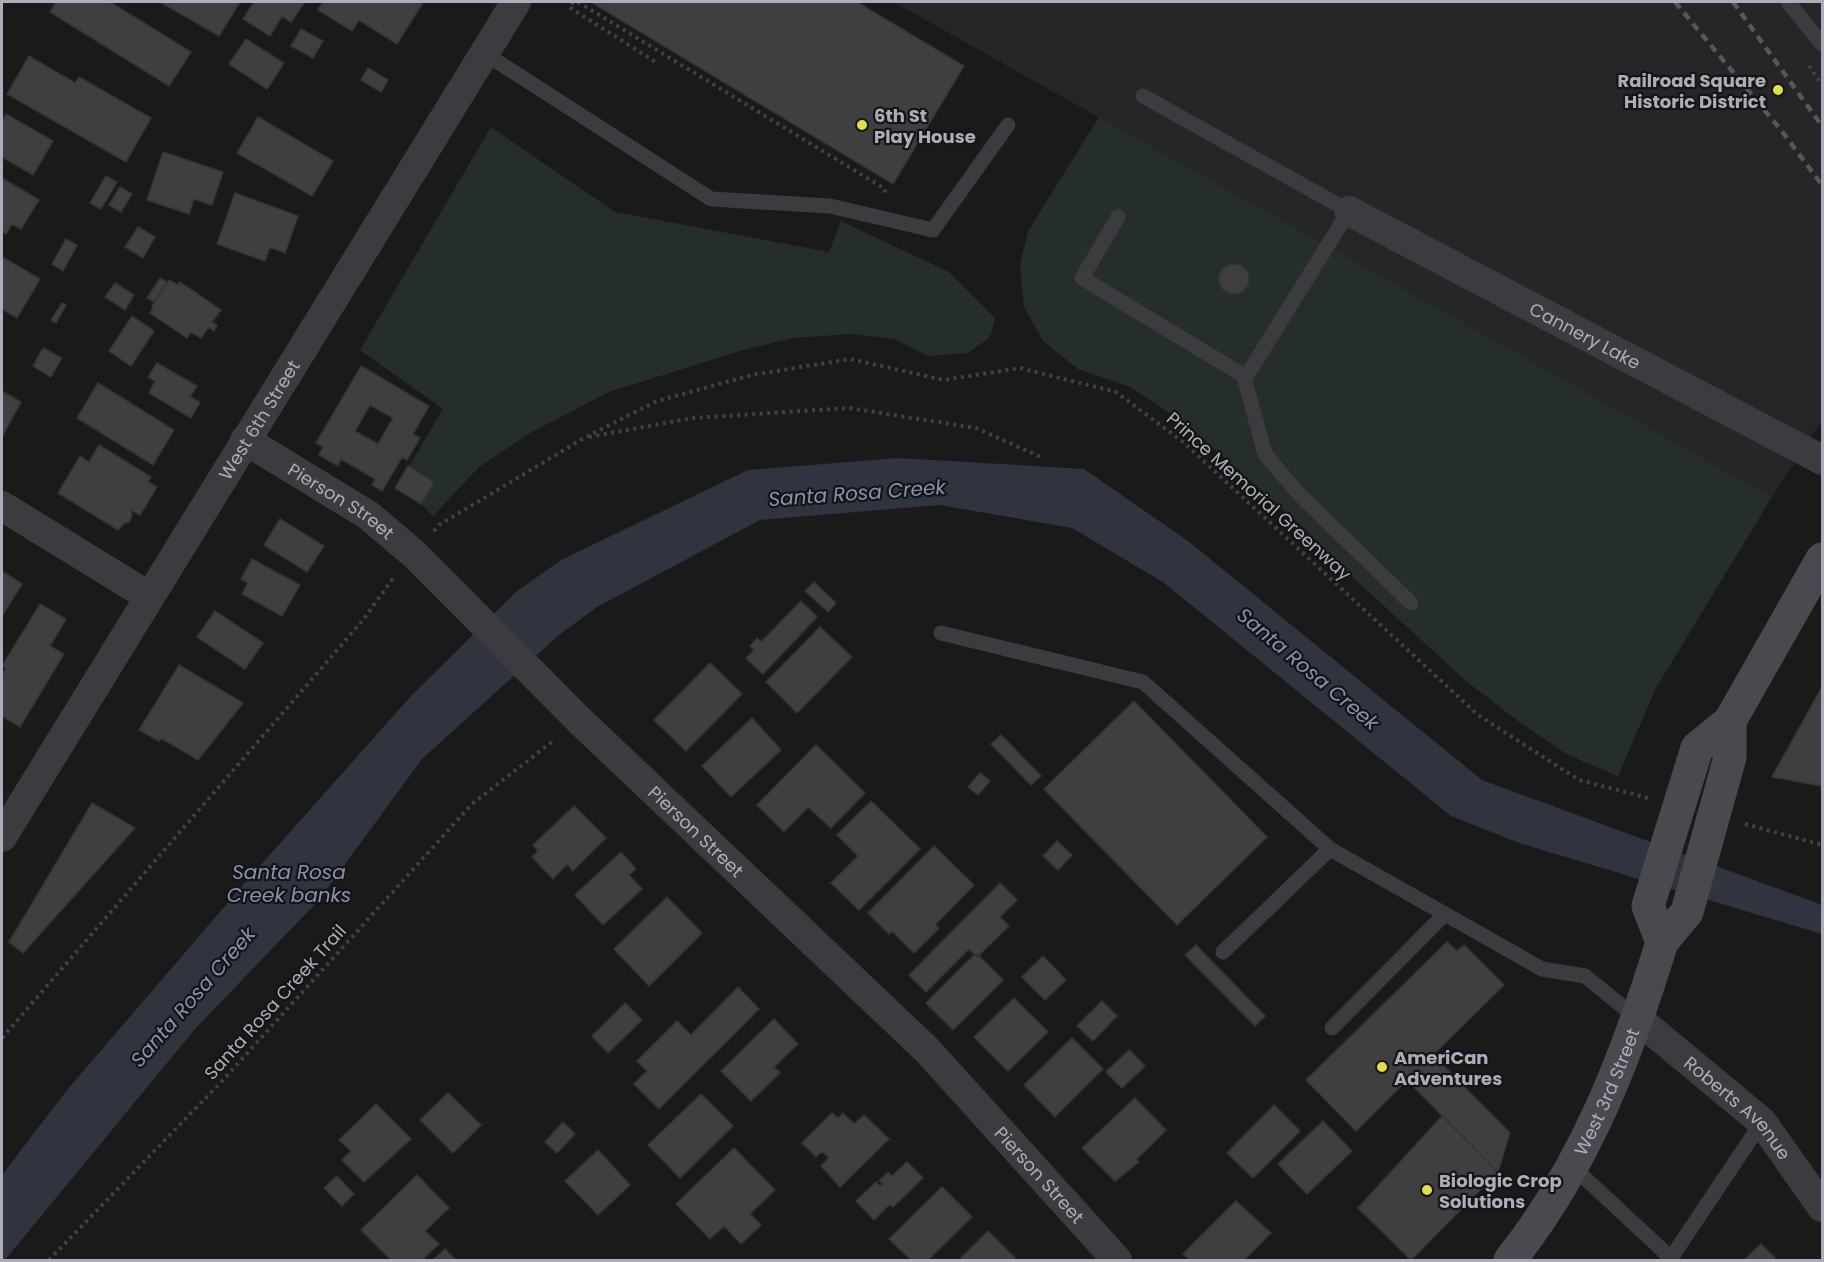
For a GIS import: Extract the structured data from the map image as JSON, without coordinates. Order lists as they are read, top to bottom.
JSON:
{
  "streets": {
    "main road": ["West 3rd Street"],
    "street": [
      "Cannery Lake",
      "West 6th Street",
      "Pierson Street",
      "Roberts Avenue"
    ],
    "path": ["Prince Memorial Greenway", "Santa Rosa Creek Trail"]
  },
  "crossings": [
    ["West 6th Street", "Pierson Street"],
    ["Pierson Street", "Santa Rosa Creek Trail"],
    ["West 3rd Street", "Roberts Avenue"]
  ],
  "water": ["Santa Rosa Creek", "Santa Rosa Creek banks"],
  "places": [
    "Railroad Square Historic District",
    "6th St Play House",
    "AmeriCan Adventures",
    "Biologic Crop Solutions"
  ]
}
